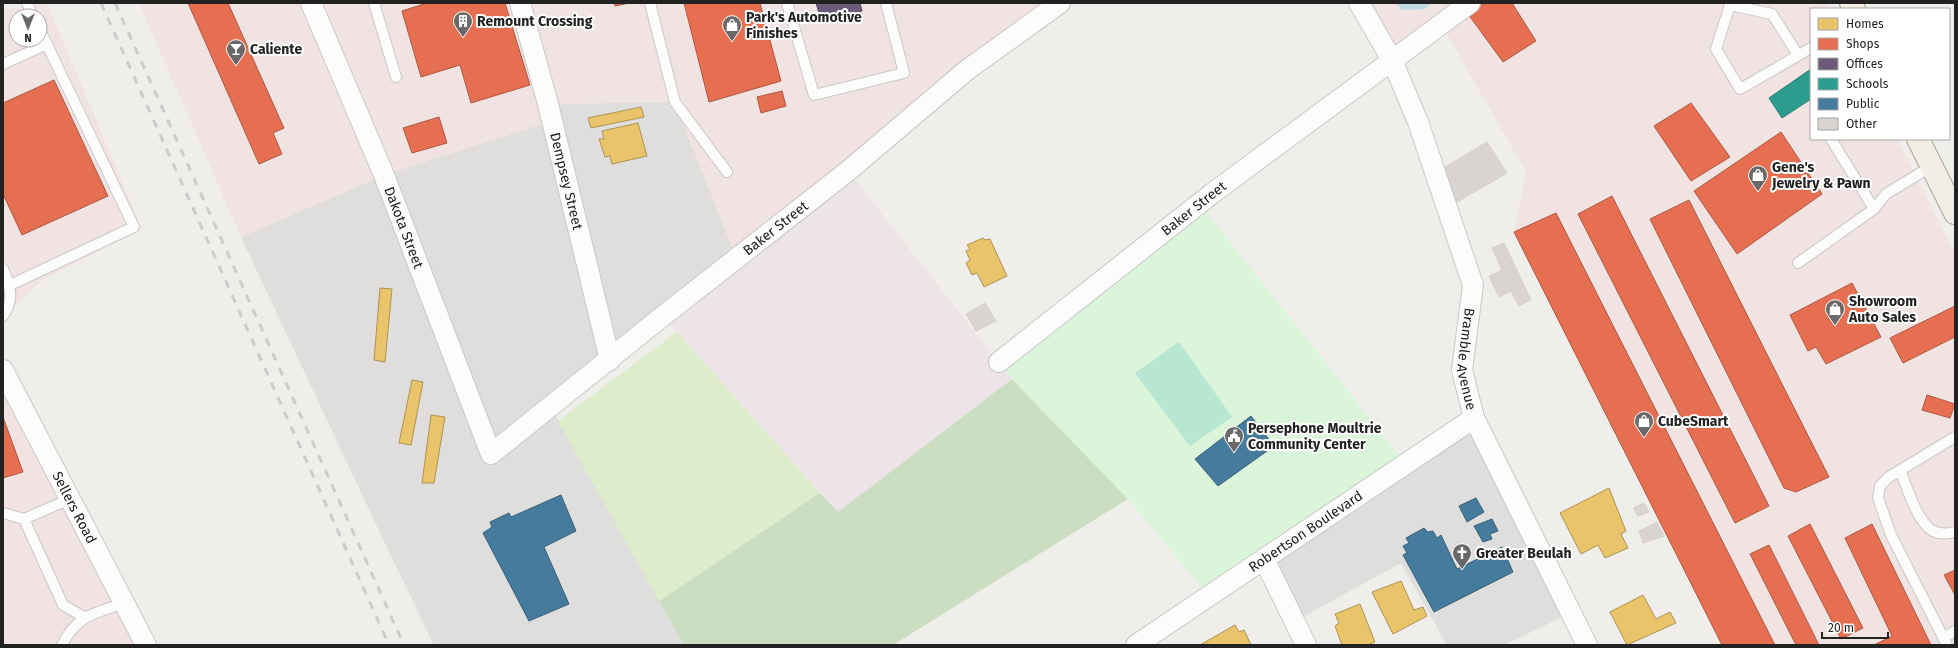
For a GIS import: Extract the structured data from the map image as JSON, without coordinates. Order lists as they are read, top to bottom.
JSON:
{
  "streets": {
    "street": [
      "Dempsey Street",
      "Baker Street",
      "Dakota Street",
      "Bramble Avenue",
      "Sellers Road",
      "Robertson Boulevard"
    ]
  },
  "crossings": [
    ["Dempsey Street", "Baker Street"],
    ["Baker Street", "Dakota Street"],
    ["Baker Street", "Bramble Avenue"],
    ["Bramble Avenue", "Robertson Boulevard"]
  ],
  "places": {
    "building": ["Remount Crossing"],
    "shop": [
      "Park's Automotive Finishes",
      "Gene's Jewelry & Pawn",
      "Showroom Auto Sales",
      "CubeSmart"
    ],
    "bar": ["Caliente"],
    "public building": ["Persephone Moultrie Community Center"],
    "church": ["Greater Beulah"]
  },
  "legend": [
    "Homes",
    "Shops",
    "Offices",
    "Schools",
    "Public",
    "Other"
  ],
  "scale_bar": "20 m",
  "north": "bottom"
}
